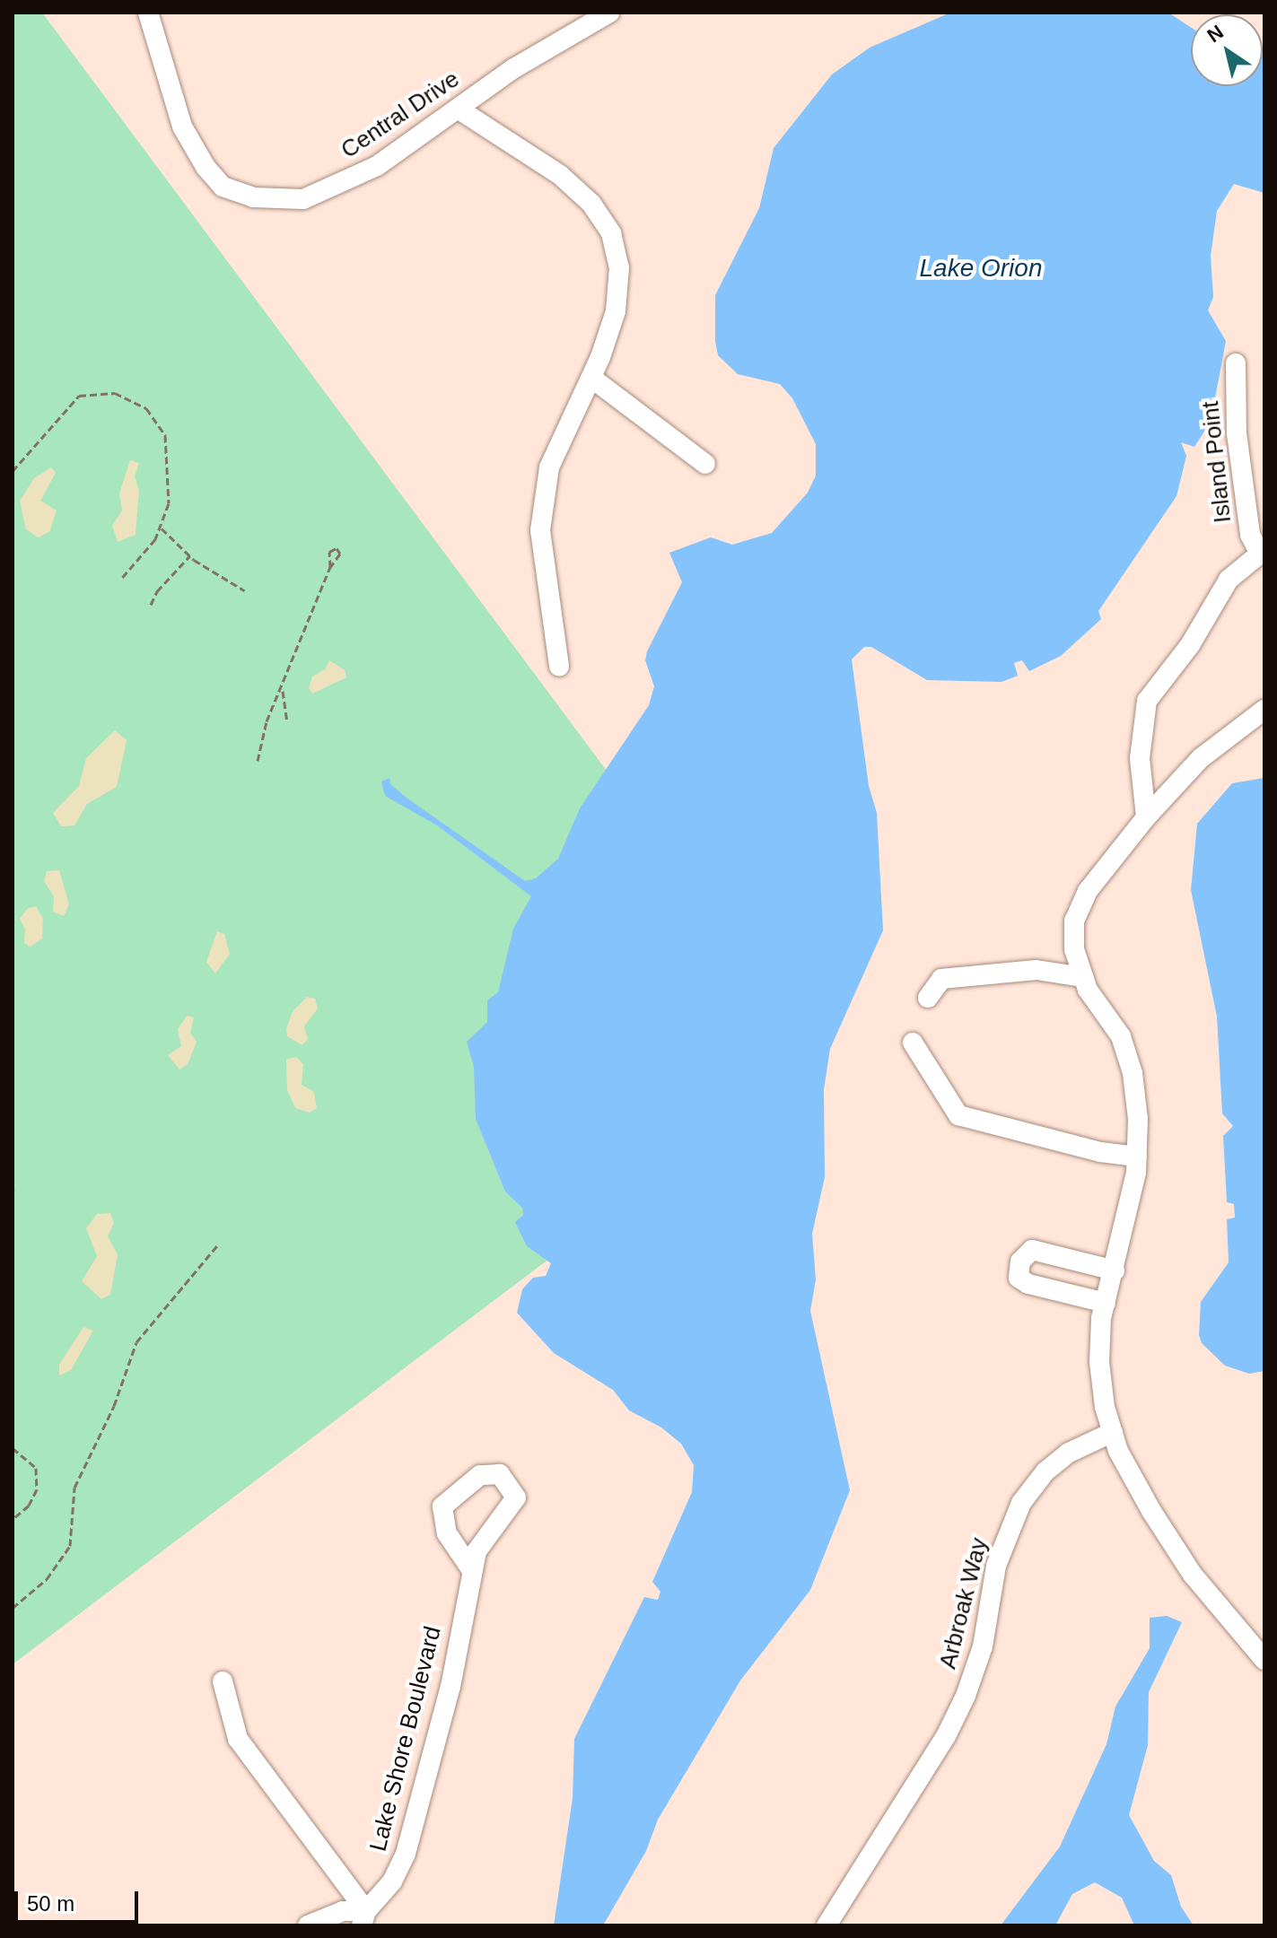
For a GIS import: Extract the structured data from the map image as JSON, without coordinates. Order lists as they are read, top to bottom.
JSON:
{
  "streets": {
    "street": [
      "Central Drive",
      "Island Point",
      "Arbroak Way",
      "Lake Shore Boulevard"
    ]
  },
  "water": ["Lake Orion"],
  "scale_bar": "50 m",
  "north": "top left"
}
